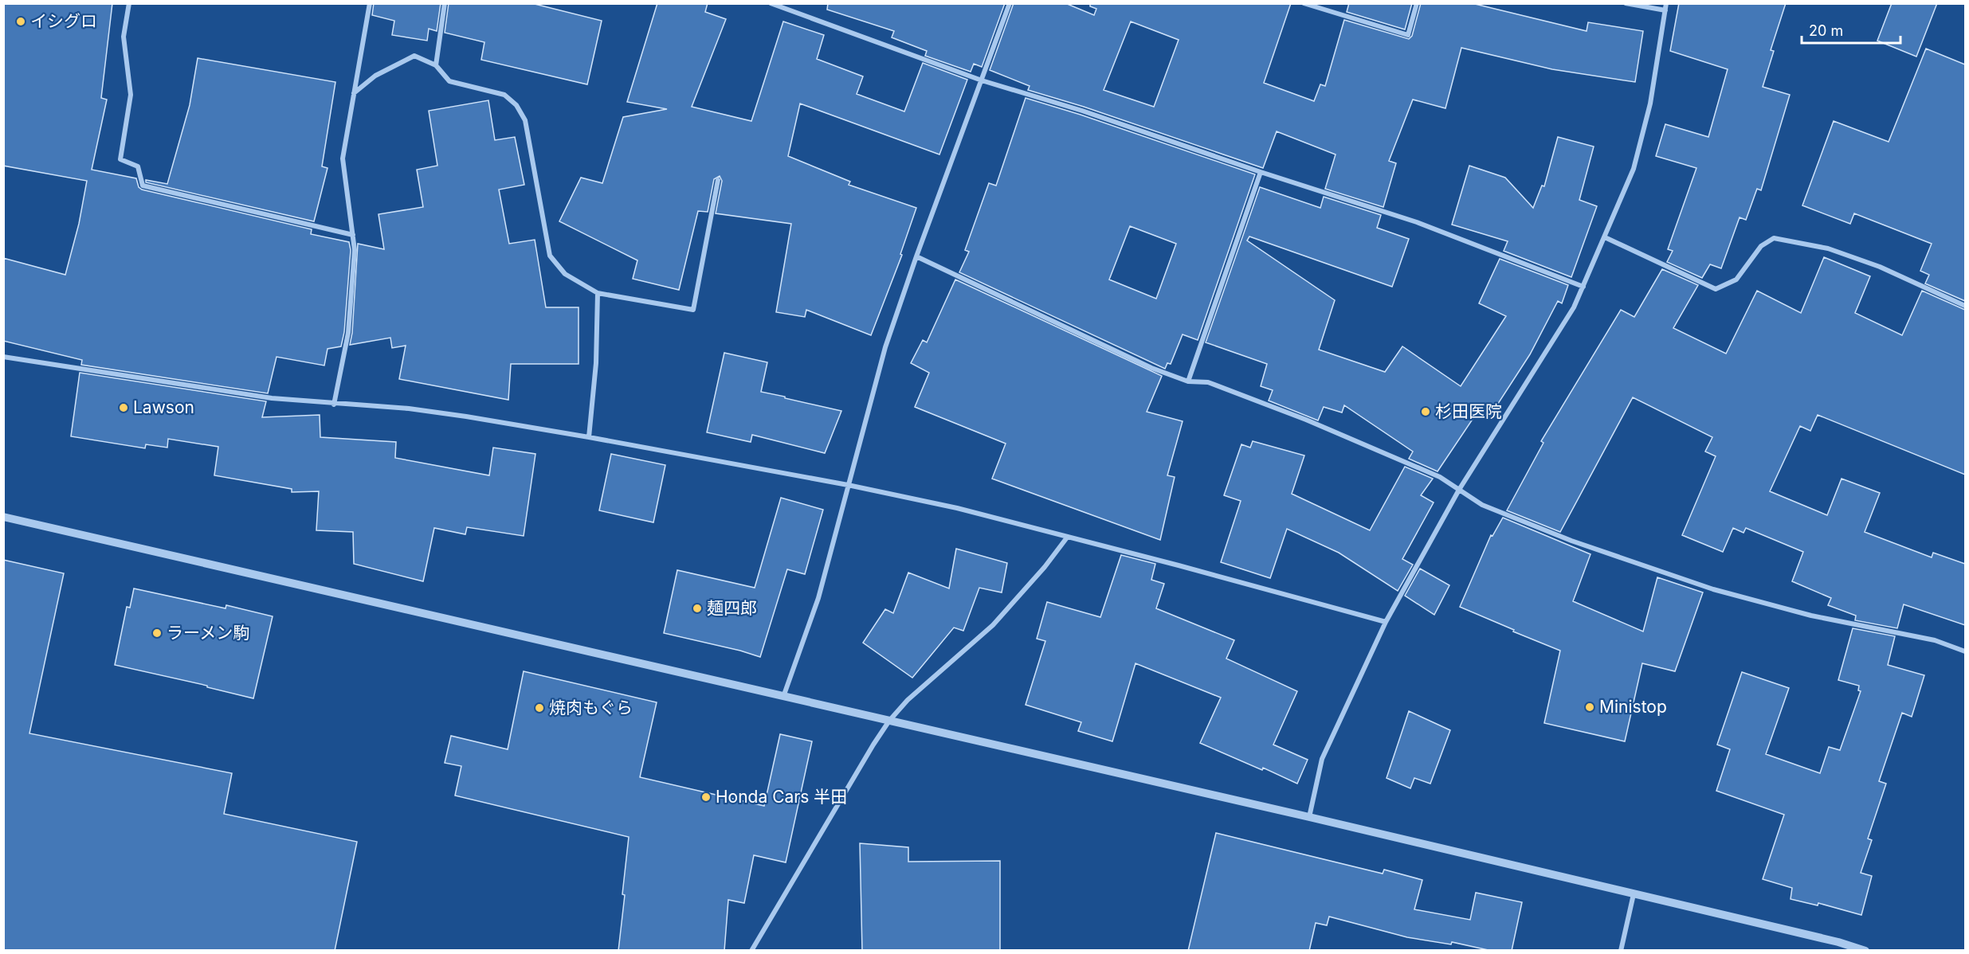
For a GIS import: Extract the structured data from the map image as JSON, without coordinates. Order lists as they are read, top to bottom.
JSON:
{
  "places": [
    "イシグロ",
    "Lawson",
    "杉田医院",
    "麺四郎",
    "ラーメン駒",
    "Ministop",
    "焼肉もぐら",
    "Honda Cars 半田"
  ],
  "scale_bar": "20 m"
}
